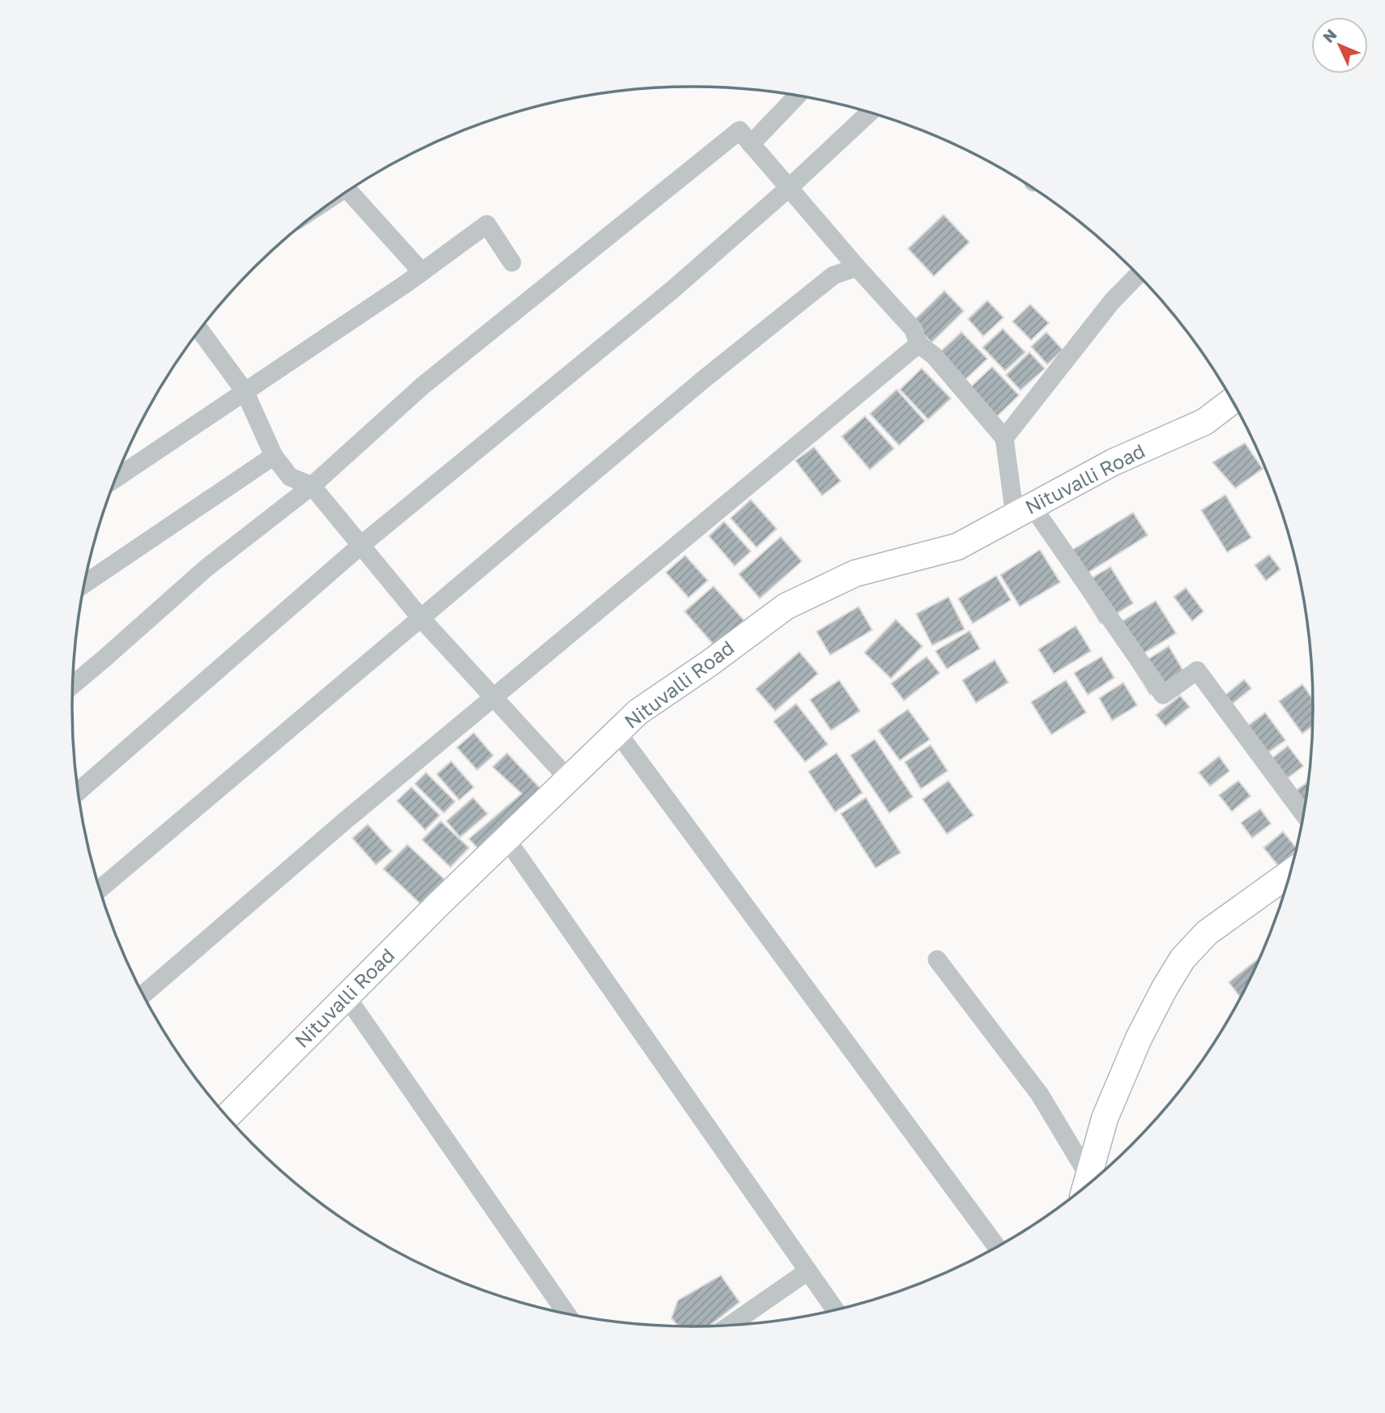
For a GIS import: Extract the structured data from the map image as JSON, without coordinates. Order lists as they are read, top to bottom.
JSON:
{
  "streets": {
    "street": ["Nituvalli Road"]
  },
  "north": "top left"
}
